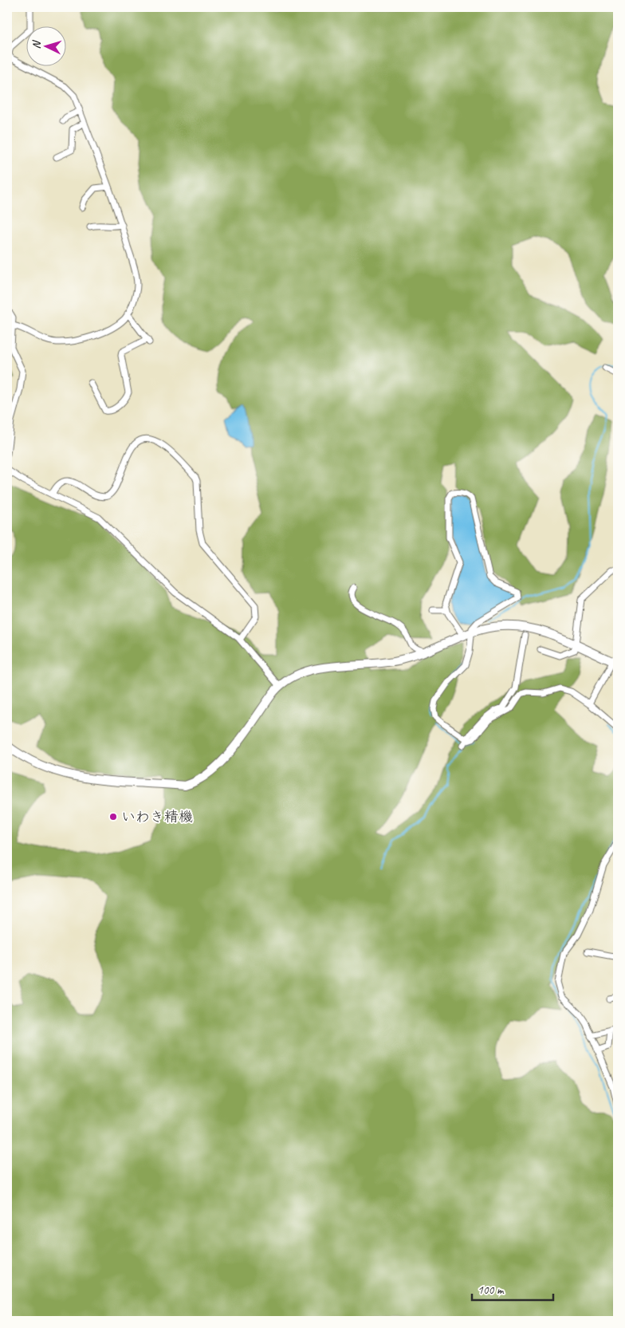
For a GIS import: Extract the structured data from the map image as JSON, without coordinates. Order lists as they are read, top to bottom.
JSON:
{
  "places": ["いわき精機"],
  "scale_bar": "100 m",
  "north": "left"
}
